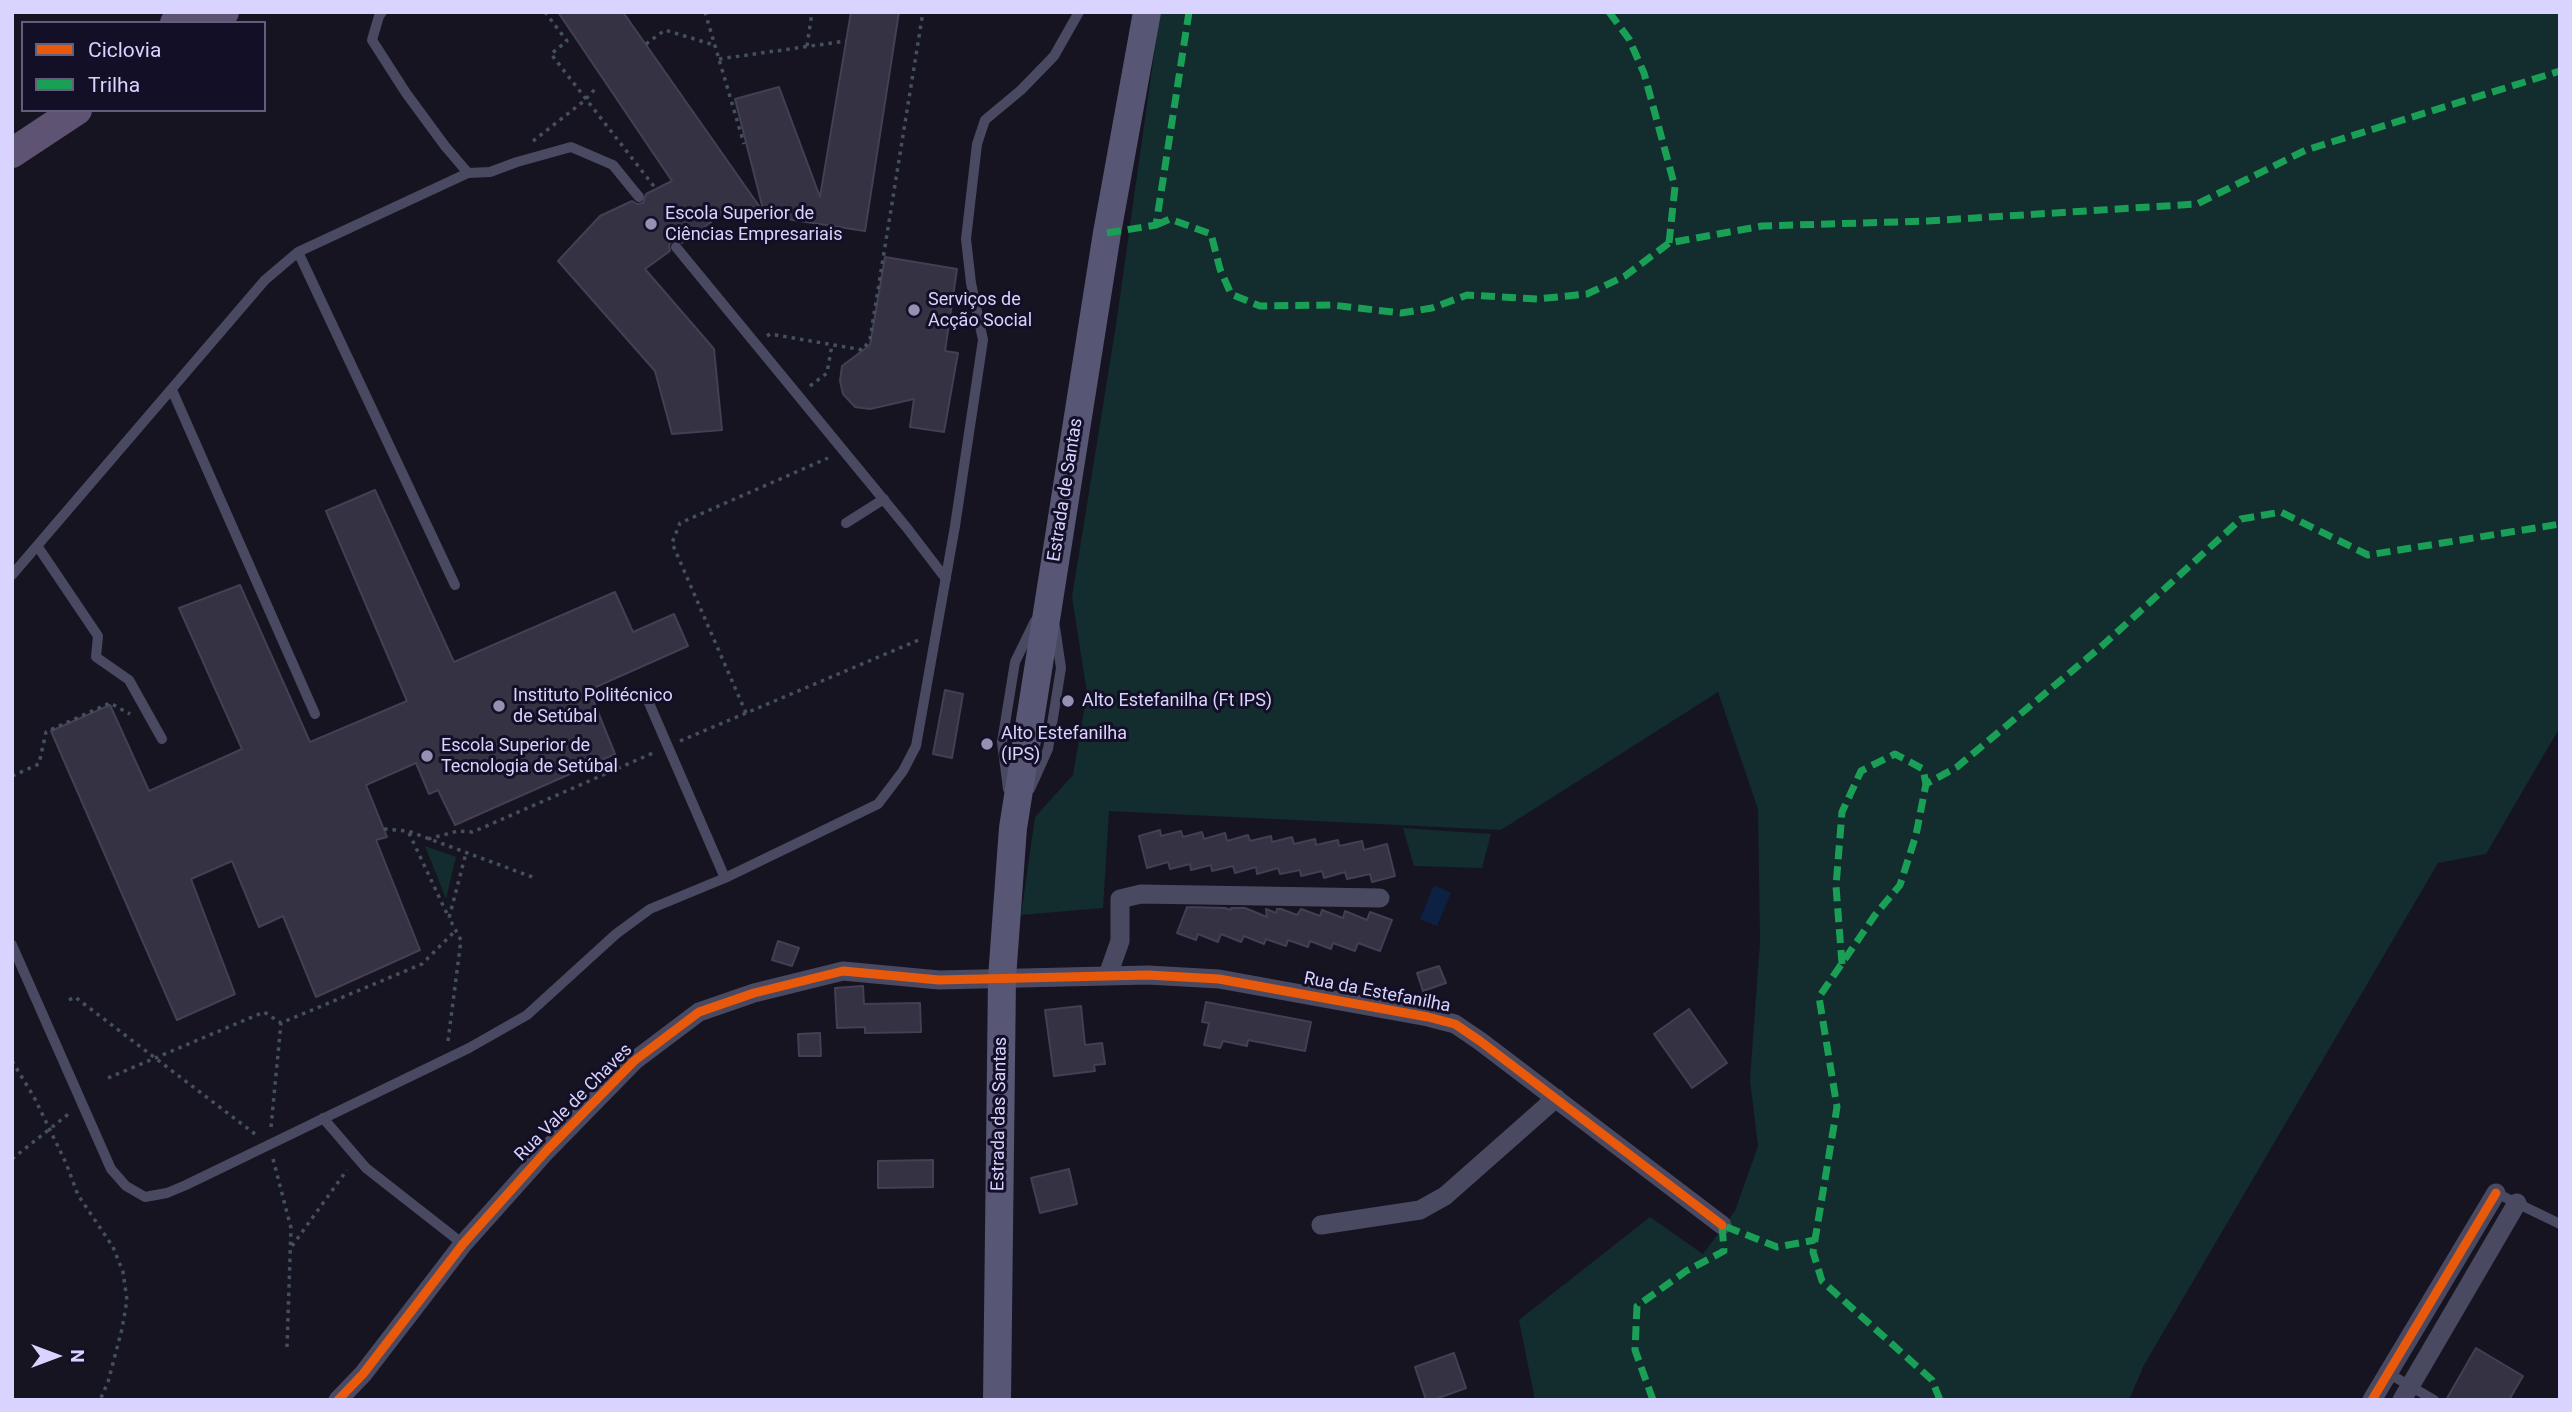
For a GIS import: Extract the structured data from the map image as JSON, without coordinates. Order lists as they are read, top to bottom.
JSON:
{
  "streets": {
    "main road": ["Estrada de Santas", "Estrada das Santas"],
    "street": ["Rua da Estefanilha", "Rua Vale de Chaves"]
  },
  "crossings": [
    ["Estrada de Santas", "Estrada das Santas"],
    ["Rua da Estefanilha", "Rua Vale de Chaves"],
    ["Rua da Estefanilha", "Estrada das Santas"],
    ["Rua Vale de Chaves", "Estrada das Santas"]
  ],
  "places": [
    "Escola Superior de Ciências Empresariais",
    "Serviços de Acção Social",
    "Alto Estefanilha (Ft IPS)",
    "Instituto Politécnico de Setúbal",
    "Alto Estefanilha (IPS)",
    "Escola Superior de Tecnologia de Setúbal"
  ],
  "legend": ["Ciclovia", "Trilha"],
  "north": "right"
}
